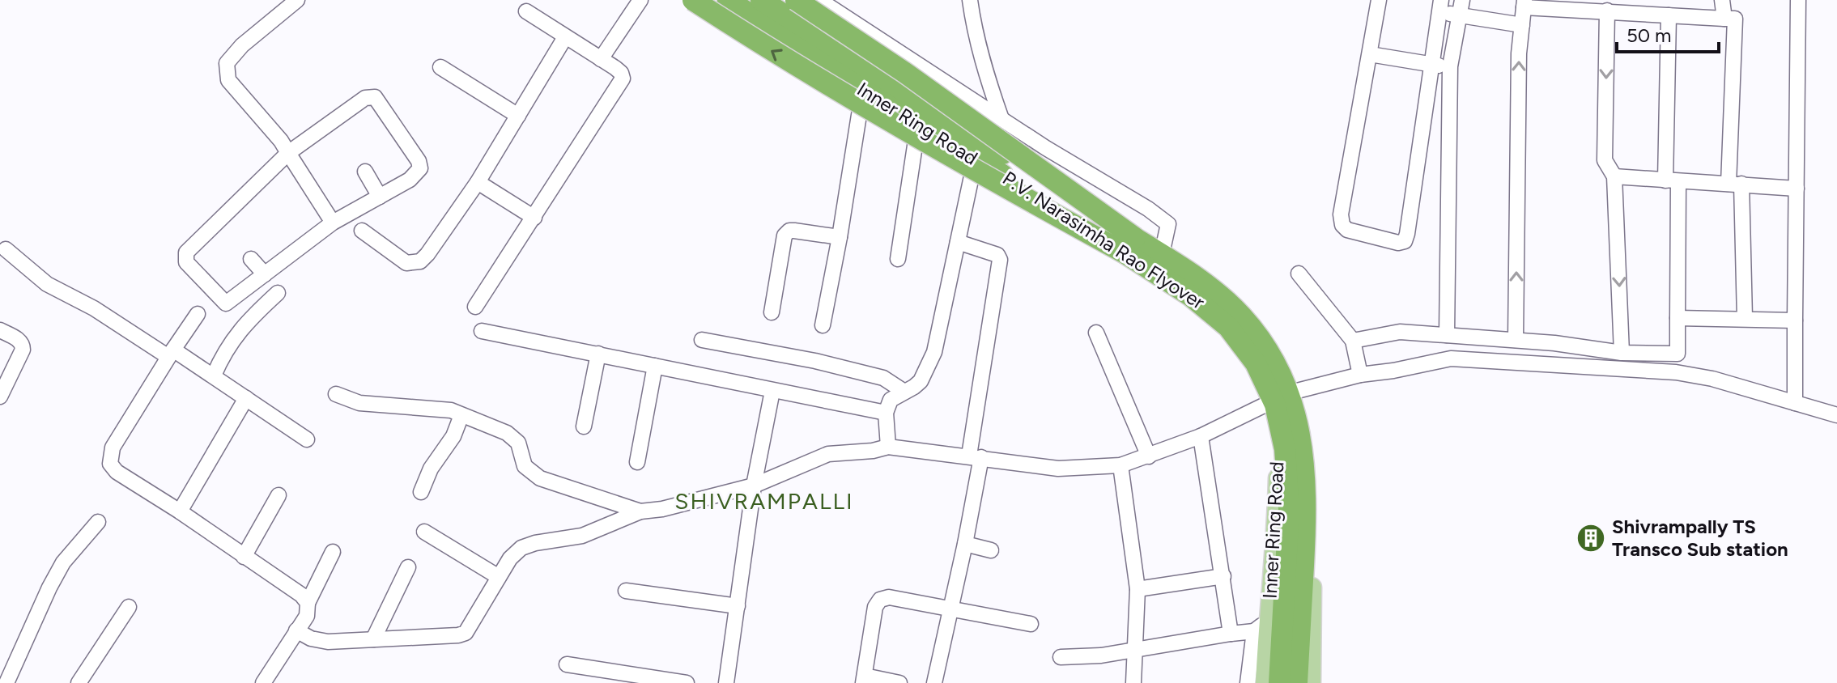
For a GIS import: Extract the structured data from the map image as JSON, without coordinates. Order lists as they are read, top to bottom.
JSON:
{
  "streets": {
    "highway": ["P.V. Narasimha Rao Flyover"],
    "main road": ["Inner Ring Road"]
  },
  "districts": ["SHIVRAMPALLI"],
  "places": {
    "building": ["Shivrampally TS Transco Sub station"]
  },
  "scale_bar": "50 m"
}
